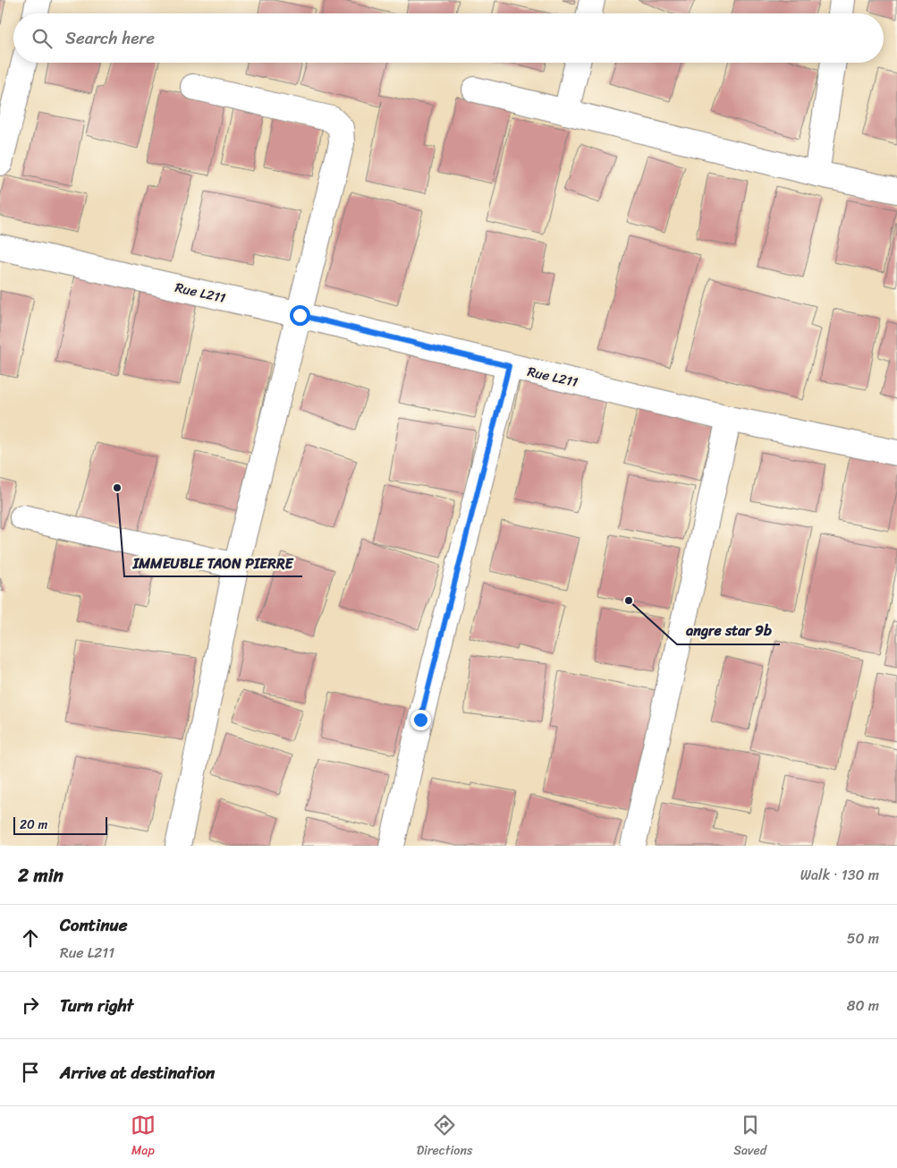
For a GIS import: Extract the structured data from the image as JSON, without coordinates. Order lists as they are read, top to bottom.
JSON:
{
  "streets": {
    "street": ["Rue L211"]
  },
  "places": ["IMMEUBLE TAON PIERRE", "angre star 9b"],
  "scale_bar": "20 m",
  "page": {
    "search": "Search here",
    "scale": "20 m",
    "heading": ["2 min", "Walk · 130 m"],
    "list": [
      ["Continue", "Rue L211", "50 m"],
      ["Turn right", "80 m"],
      "Arrive at destination"
    ],
    "nav": ["Map", "Directions", "Saved"]
  }
}
